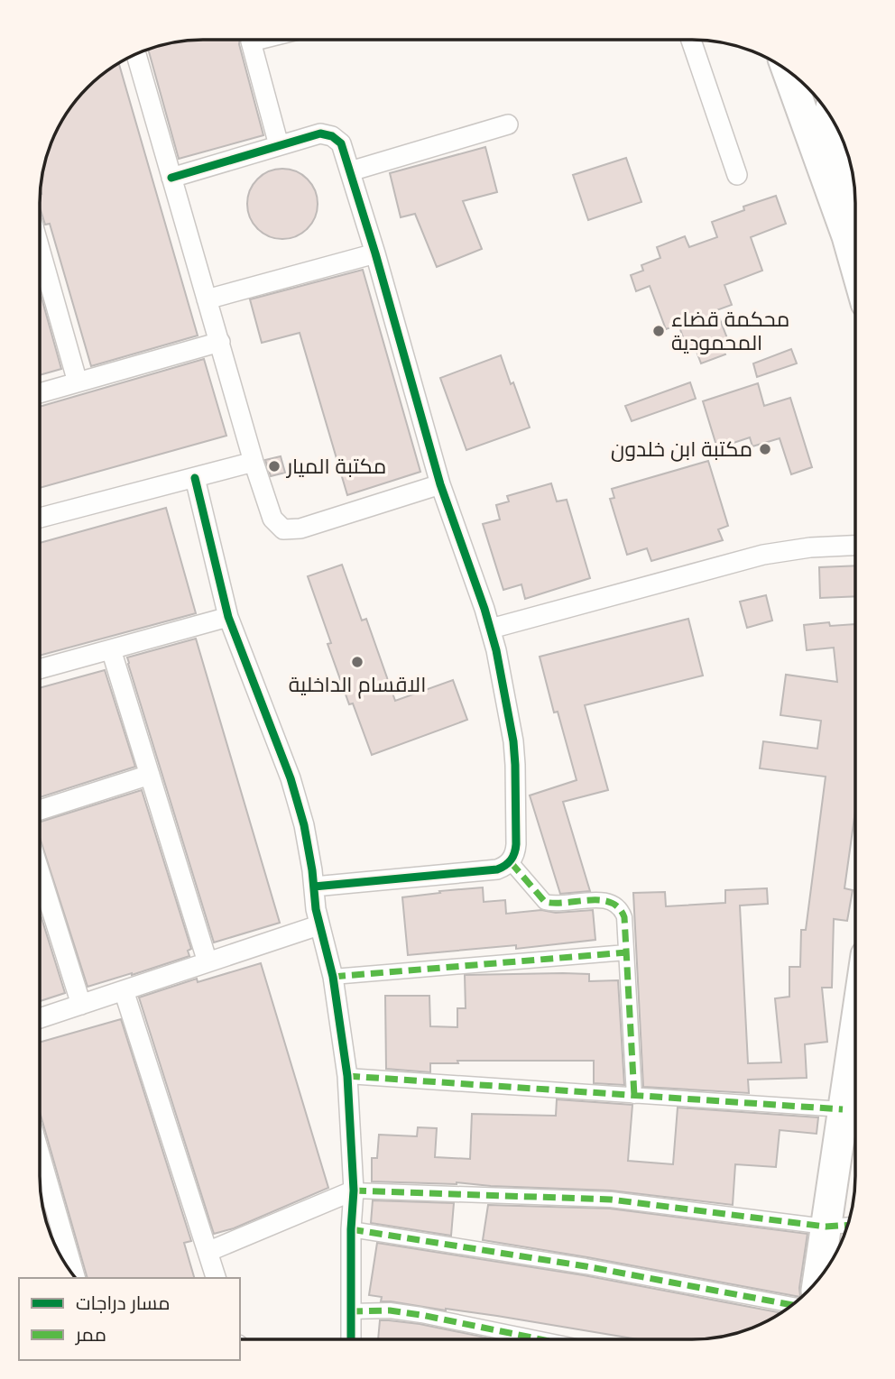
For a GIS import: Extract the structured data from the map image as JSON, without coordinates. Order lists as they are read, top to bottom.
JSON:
{
  "places": [
    "محكمة قضاء المحمودية",
    "مكتبة ابن خلدون",
    "مكتبة الميار",
    "الاقسام الداخلية"
  ],
  "legend": ["مسار دراجات", "ممر"]
}
